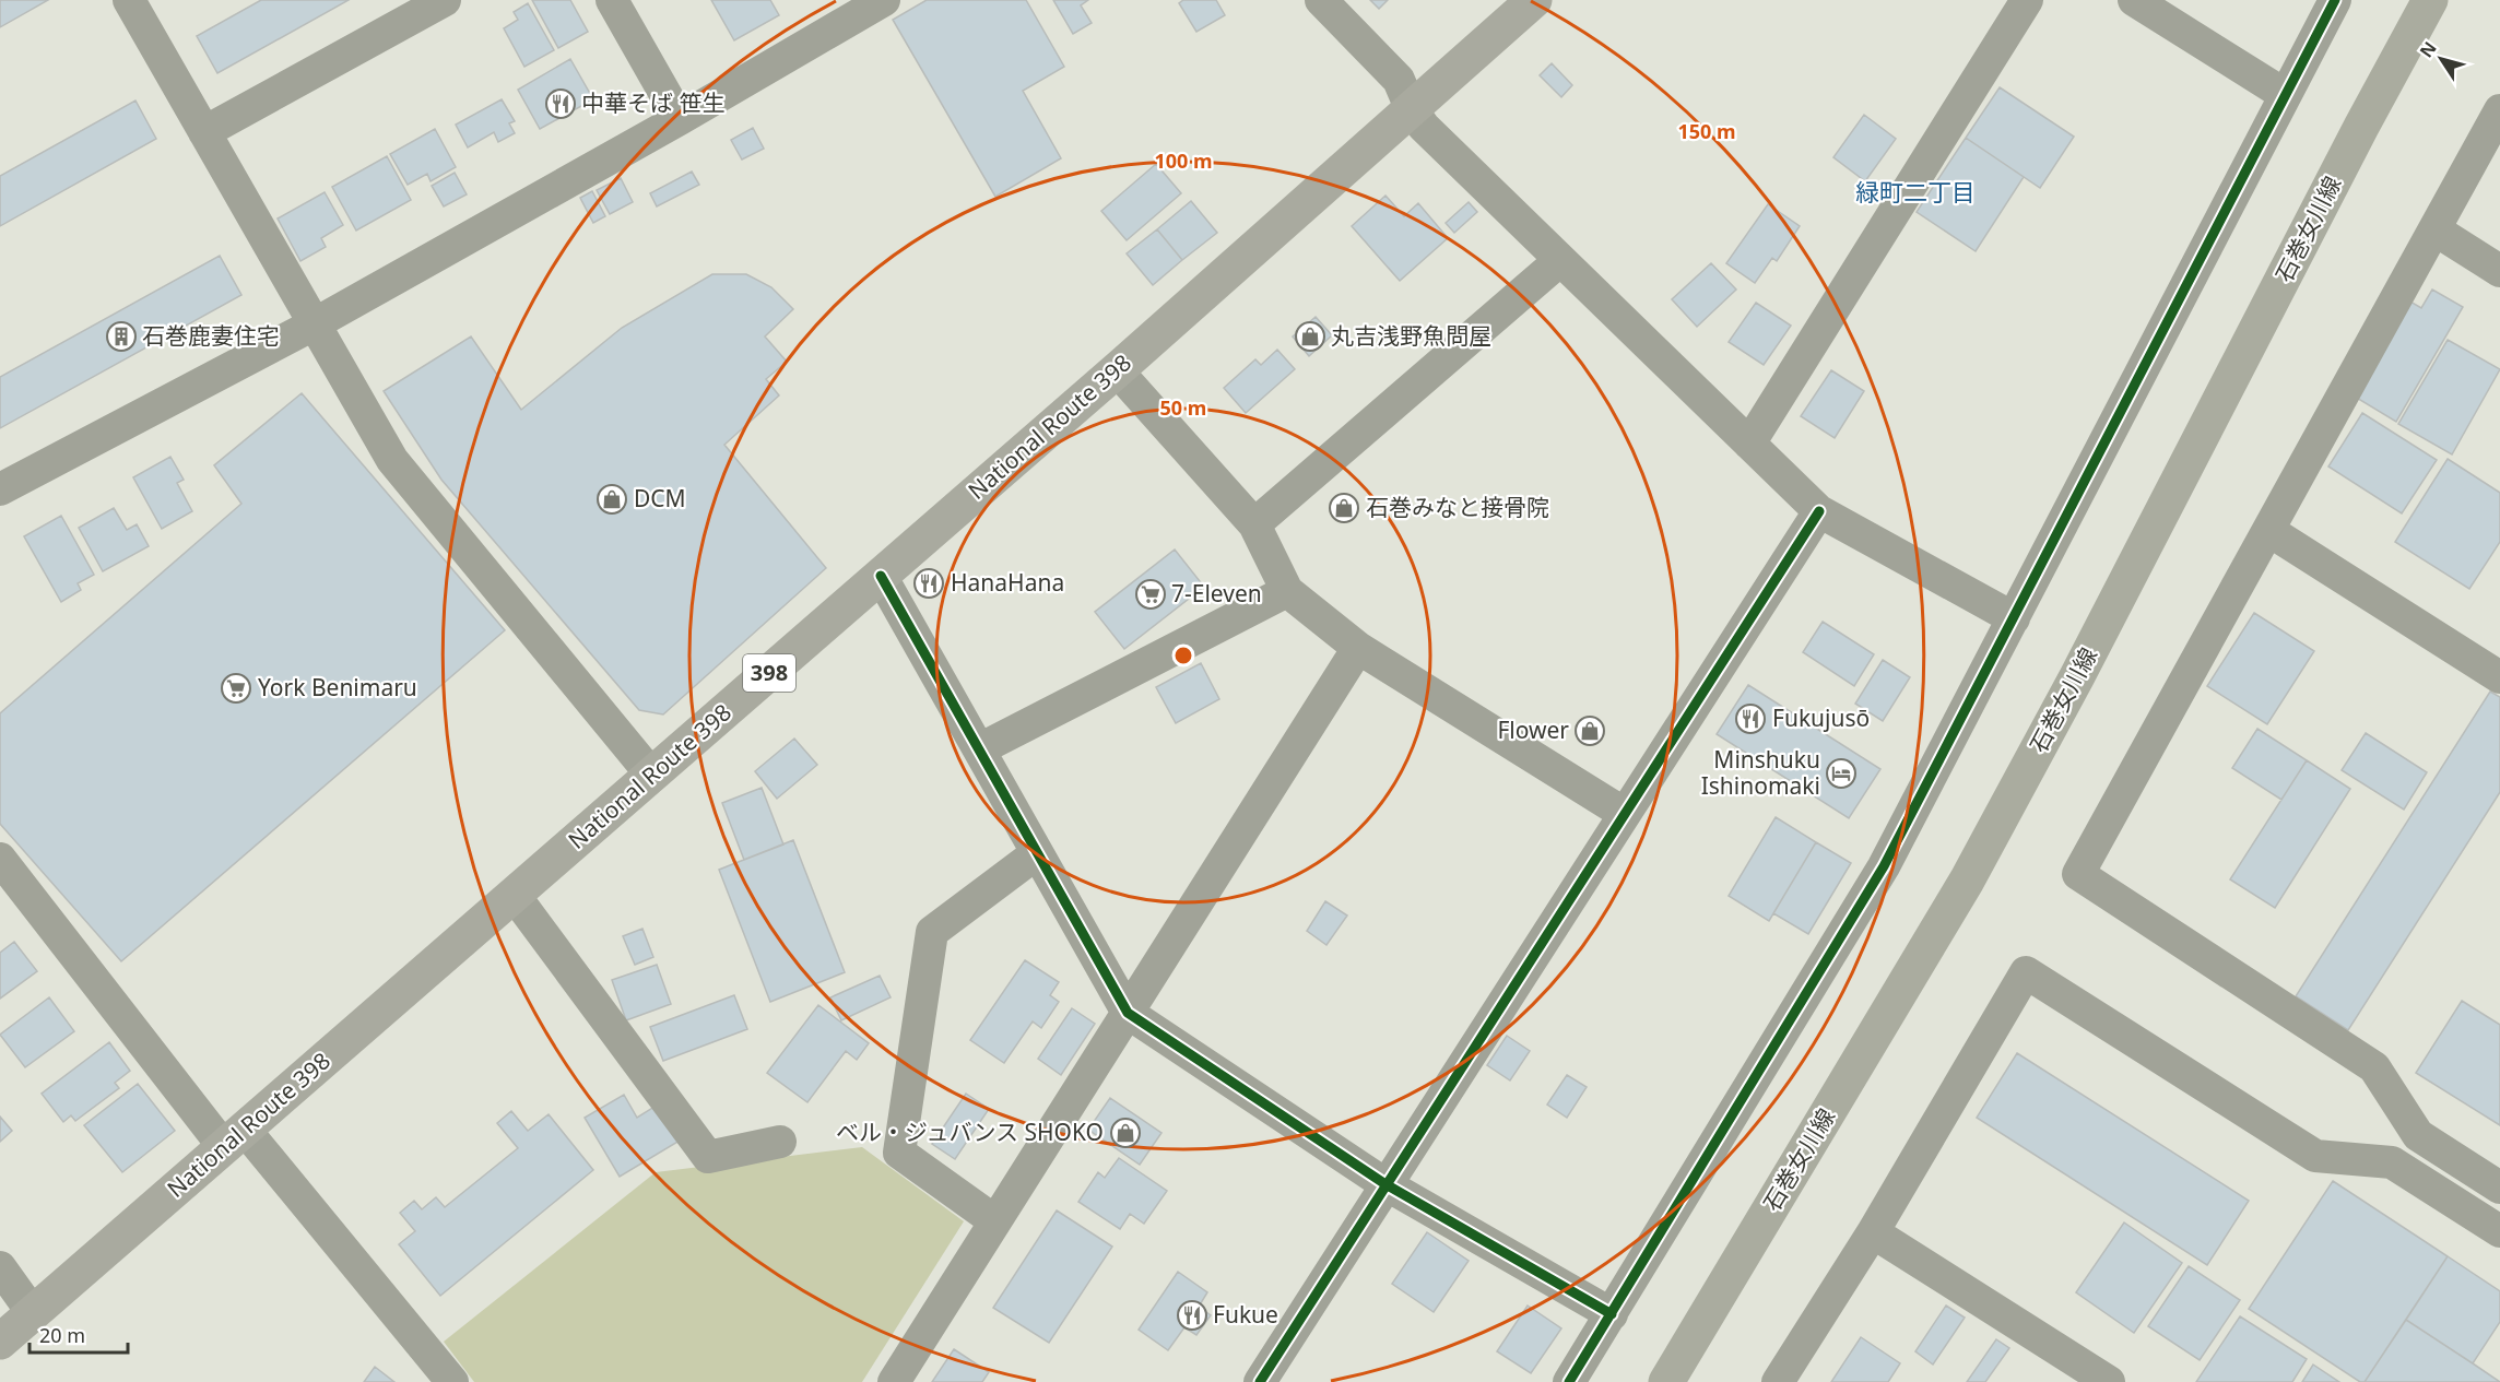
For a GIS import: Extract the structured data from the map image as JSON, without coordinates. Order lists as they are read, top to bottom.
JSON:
{
  "streets": {
    "highway": ["National Route 398", "398"],
    "main road": ["石巻女川線"]
  },
  "districts": ["緑町二丁目"],
  "places": {
    "restaurant": [
      "中華そば 笹生",
      "HanaHana",
      "Fukujusō",
      "Fukue"
    ],
    "building": ["石巻鹿妻住宅"],
    "shop": [
      "丸吉浅野魚問屋",
      "DCM",
      "石巻みなと接骨院",
      "Flower",
      "ベル・ジュバンス SHOKO"
    ],
    "supermarket": ["7-Eleven", "York Benimaru"],
    "hotel": ["Minshuku Ishinomaki"]
  },
  "scale_bar": "20 m",
  "north": "top left",
  "rings": ["150 m", "100 m", "50 m"]
}
